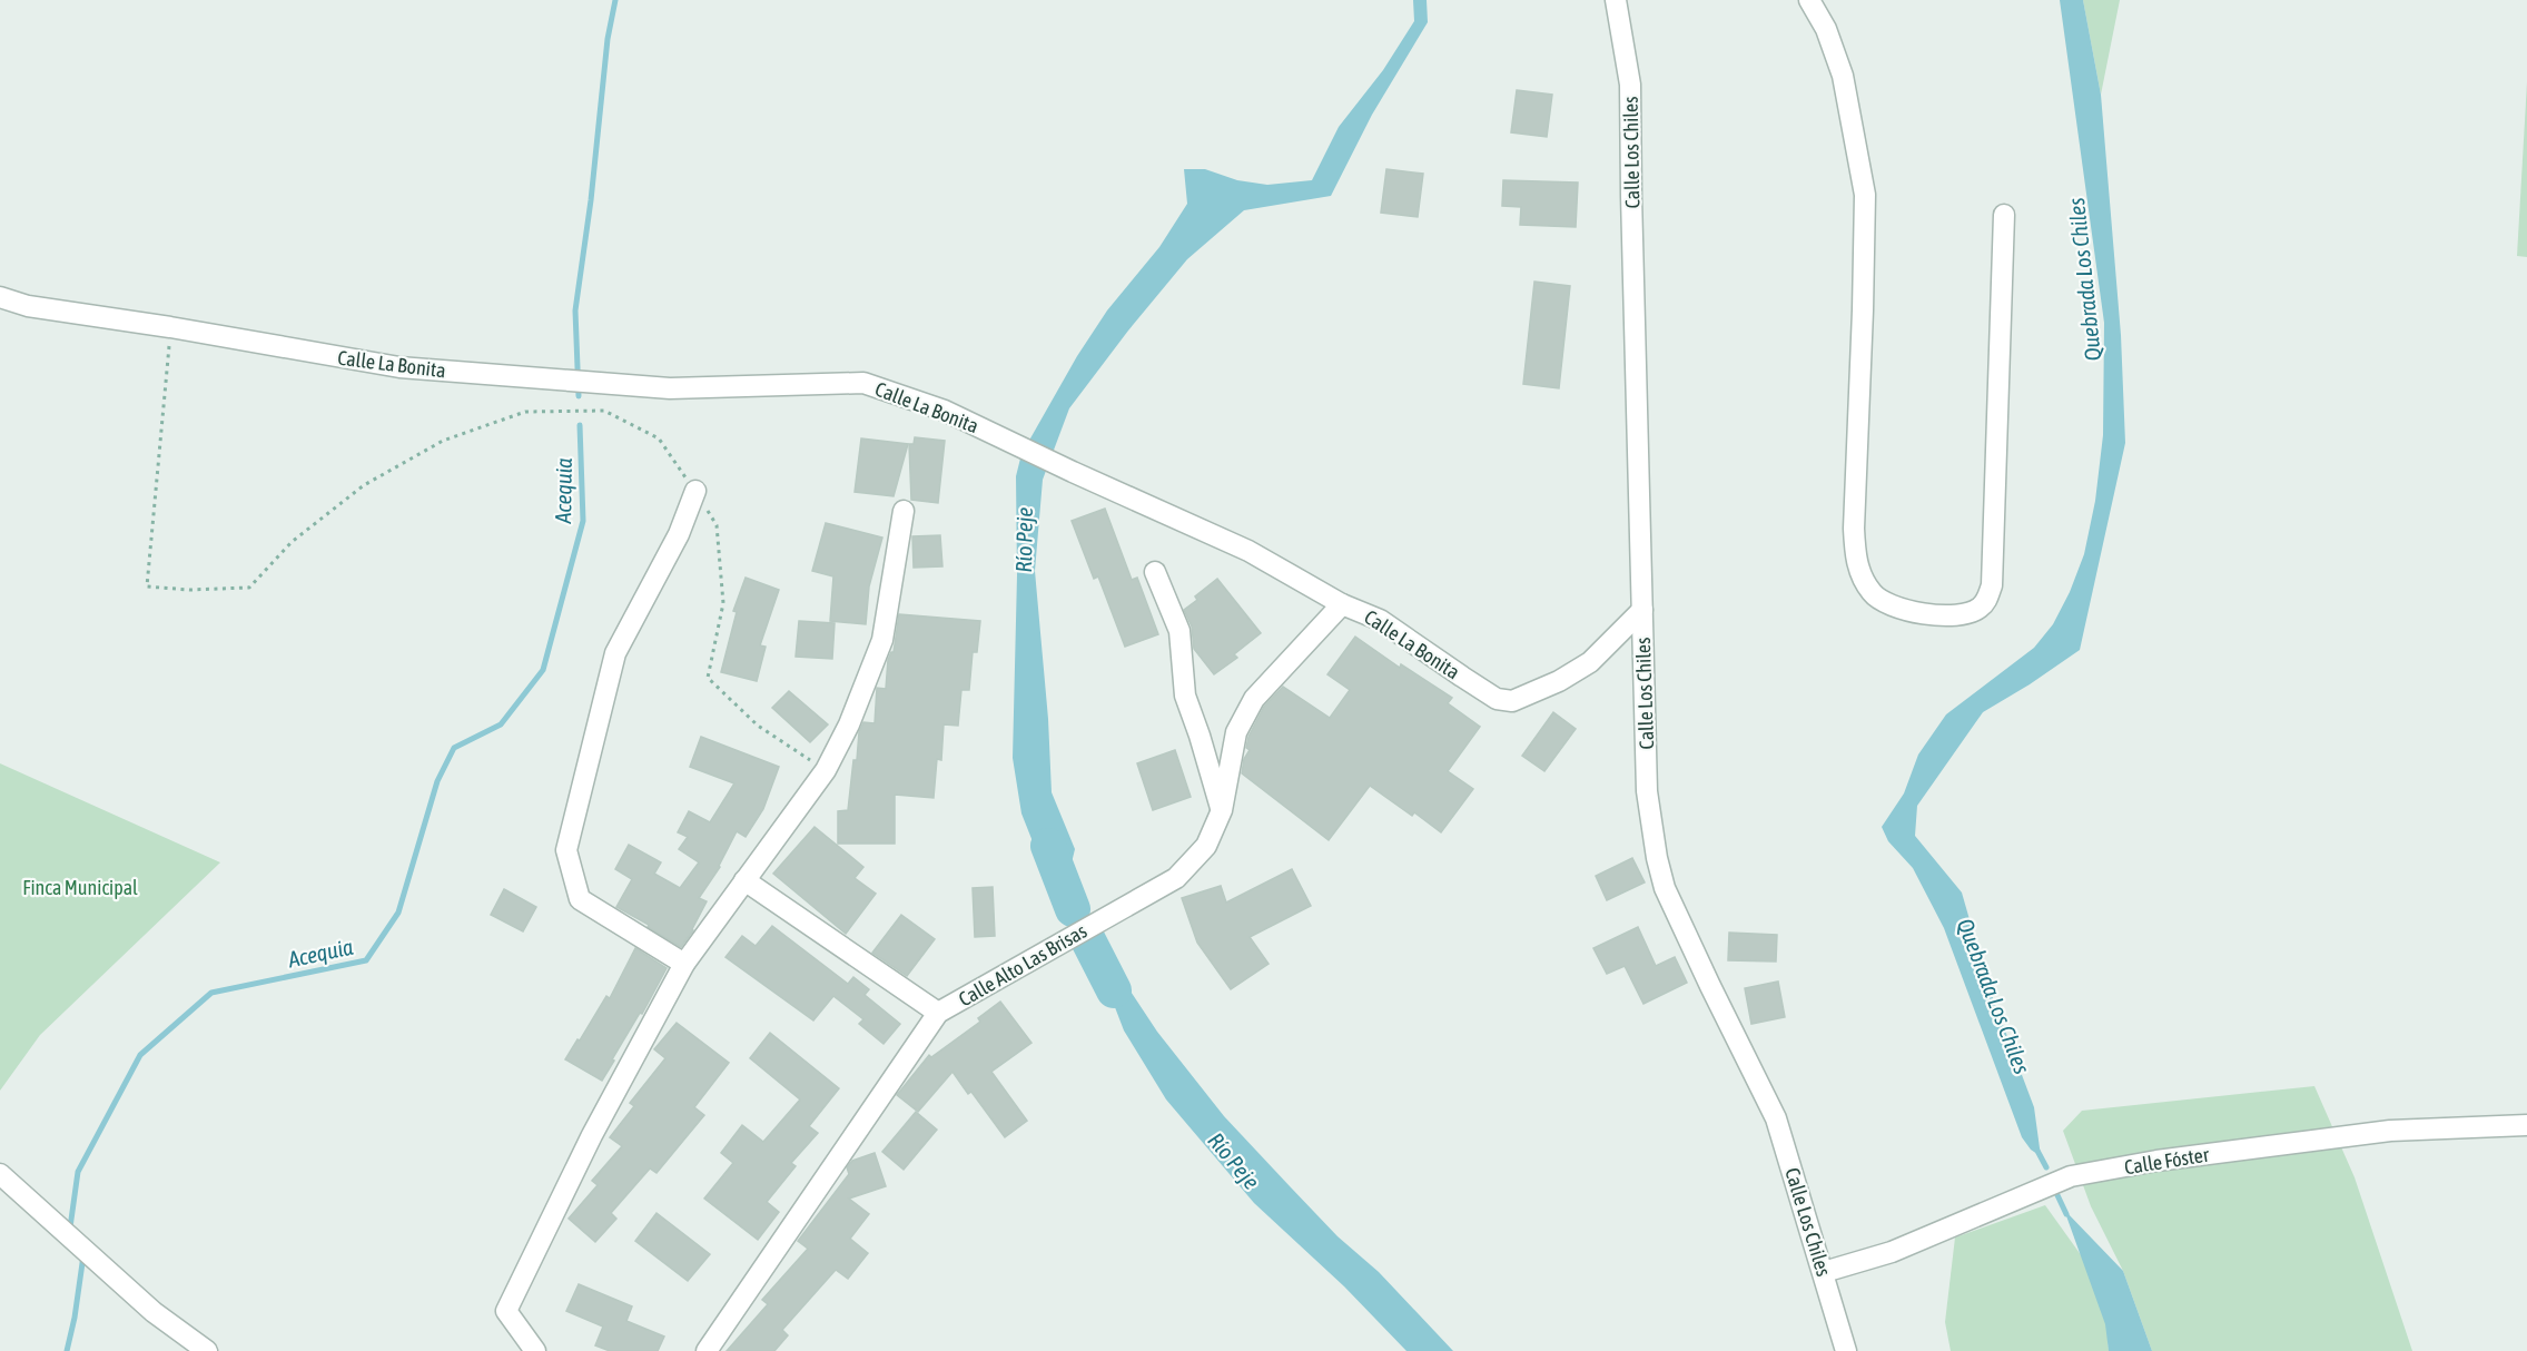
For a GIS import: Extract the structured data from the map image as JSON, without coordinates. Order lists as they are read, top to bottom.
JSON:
{
  "streets": {
    "street": [
      "Calle Los Chiles",
      "Calle La Bonita",
      "Calle Alto Las Brisas",
      "Calle Fóster"
    ]
  },
  "crossings": [
    ["Calle Los Chiles", "Calle La Bonita"],
    ["Calle Los Chiles", "Calle Fóster"],
    ["Calle La Bonita", "Calle Alto Las Brisas"]
  ],
  "water": ["Quebrada Los Chiles", "Acequia", "Río Peje"],
  "parks": ["Finca Municipal"]
}
